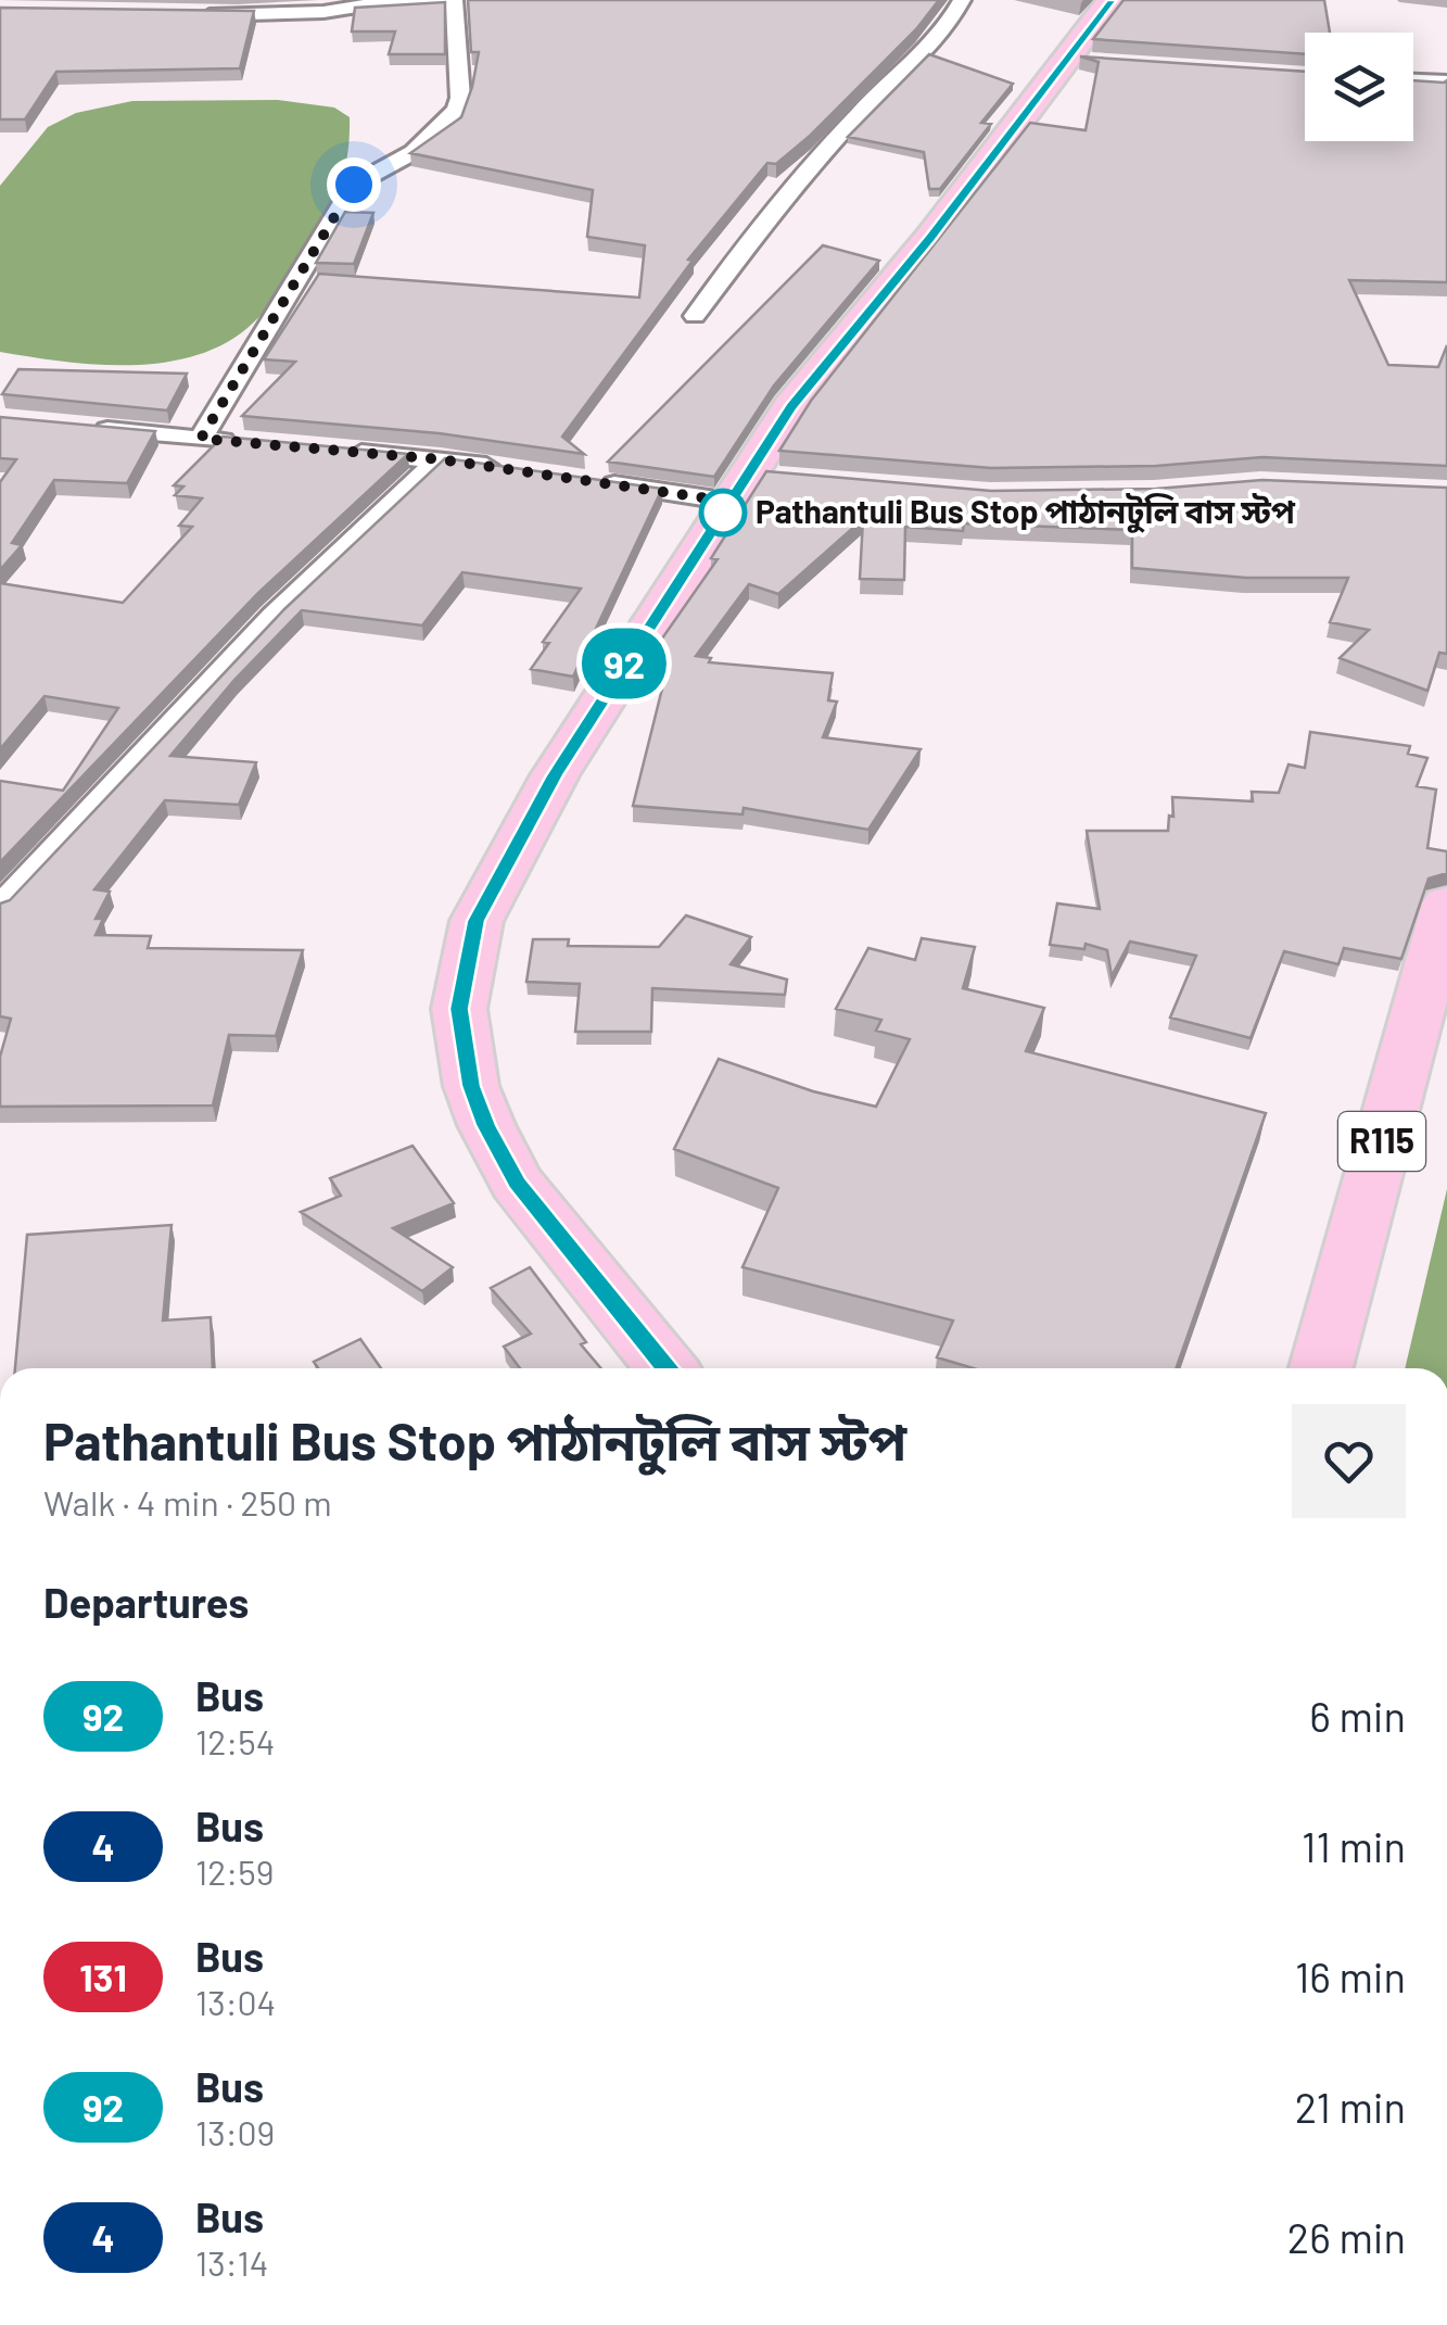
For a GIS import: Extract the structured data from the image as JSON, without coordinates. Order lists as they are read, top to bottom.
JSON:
{
  "streets": {
    "main road": ["R115"]
  },
  "places": ["Pathantuli Bus Stop পাঠানটুলি বাস স্টপ"],
  "lines": ["bus line 92"],
  "page": {
    "on_map": "92",
    "heading": [
      ["Pathantuli Bus Stop পাঠানটুলি বাস স্টপ", "Walk · 4 min · 250 m"],
      "Departures"
    ],
    "list": [
      {
        "mark": "92",
        "name": "Bus",
        "note": "12:54",
        "value": "6 min"
      },
      {
        "mark": "4",
        "name": "Bus",
        "note": "12:59",
        "value": "11 min"
      },
      {
        "mark": "131",
        "name": "Bus",
        "note": "13:04",
        "value": "16 min"
      },
      {
        "mark": "92",
        "name": "Bus",
        "note": "13:09",
        "value": "21 min"
      },
      {
        "mark": "4",
        "name": "Bus",
        "note": "13:14",
        "value": "26 min"
      }
    ]
  }
}
